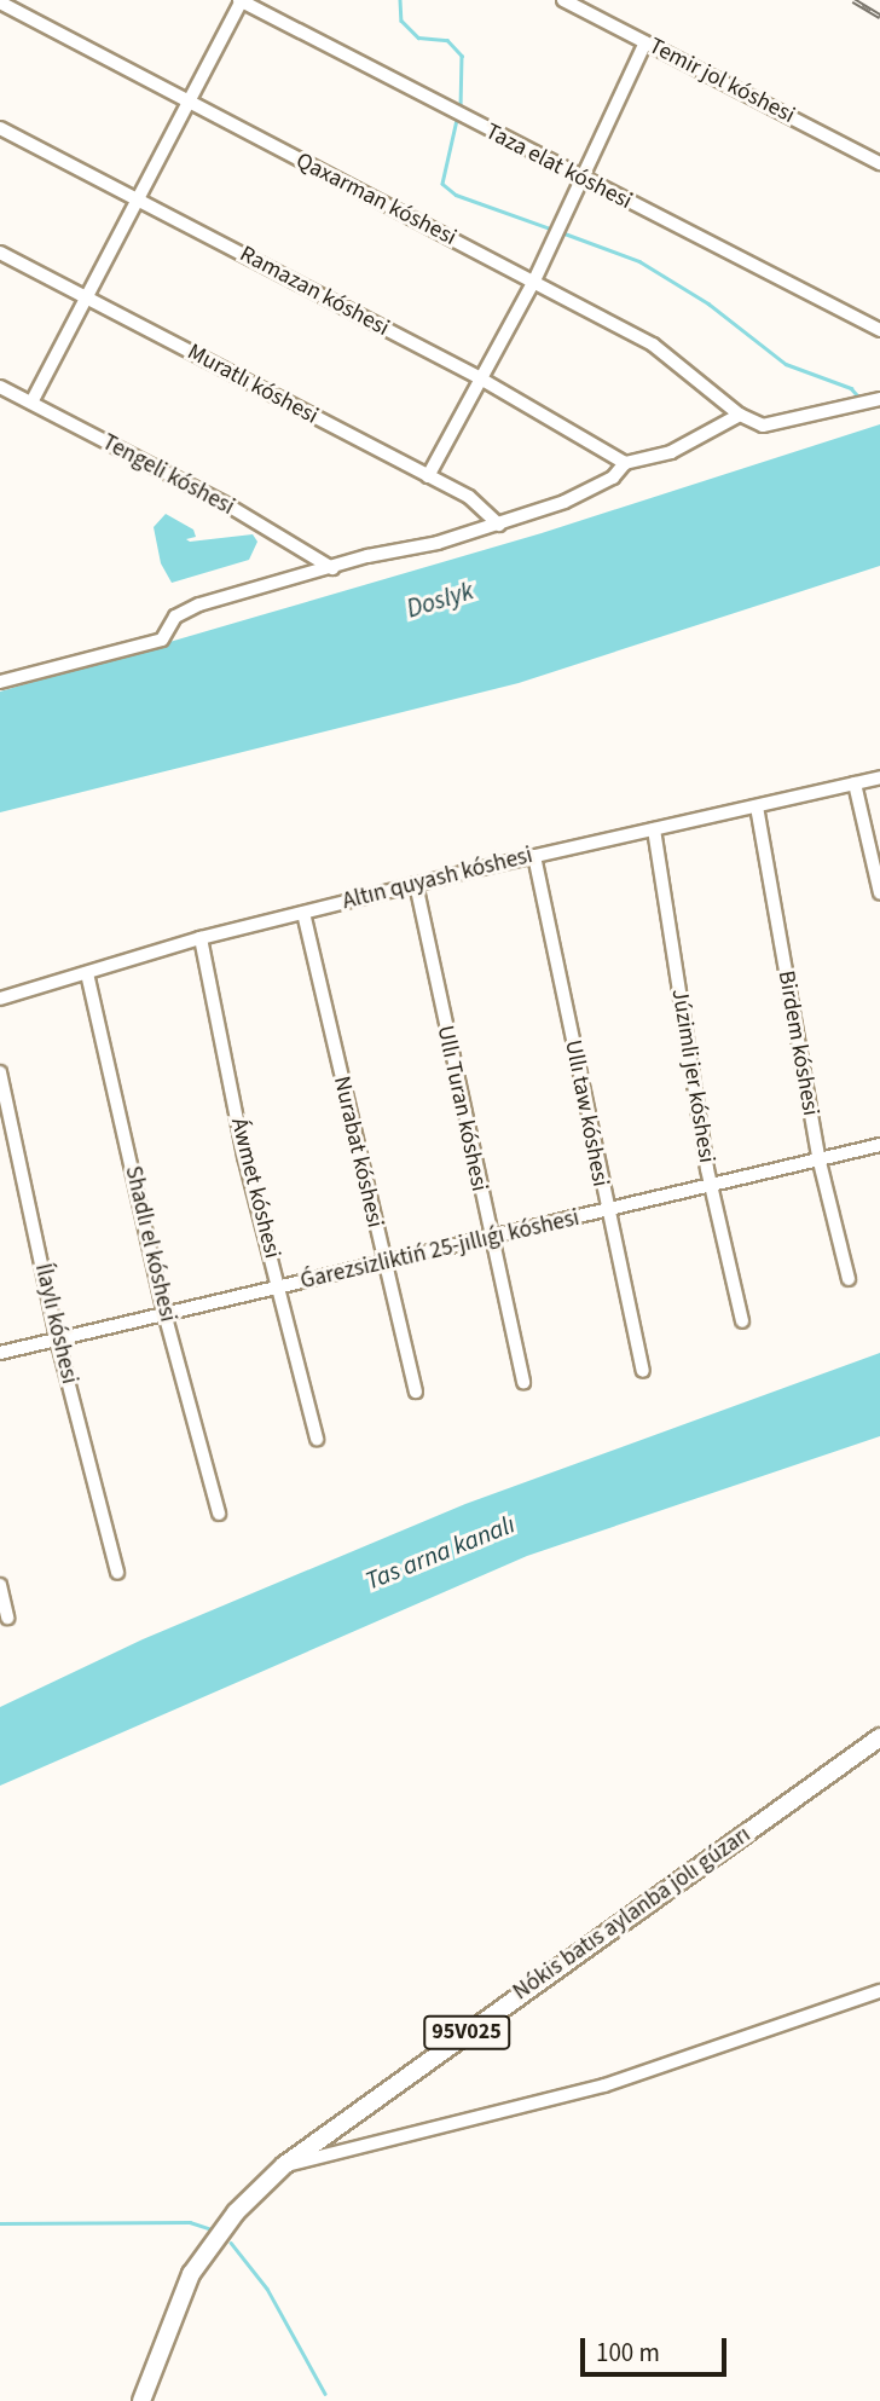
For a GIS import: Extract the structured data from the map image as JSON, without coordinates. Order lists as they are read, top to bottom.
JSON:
{
  "streets": {
    "main road": ["Nókis batıs aylanba jolı gúzarı", "95V025"],
    "street": [
      "Temir jol kóshesi",
      "Taza elat kóshesi",
      "Qaxarman kóshesi",
      "Ramazan kóshesi",
      "Muratlı kóshesi",
      "Tengeli kóshesi",
      "Altın quyash kóshesi",
      "Birdem kóshesi",
      "Júzimli jer kóshesi",
      "Ullı Turan kóshesi",
      "Ullı taw kóshesi",
      "Nurabat kóshesi",
      "Áwmet kóshesi",
      "Shadlı el kóshesi",
      "Ǵarezsizliktiń 25-jıllıǵı kóshesi",
      "Ílaylı kóshesi"
    ]
  },
  "crossings": [
    ["Altın quyash kóshesi", "Birdem kóshesi"],
    ["Altın quyash kóshesi", "Júzimli jer kóshesi"],
    ["Altın quyash kóshesi", "Ullı Turan kóshesi"],
    ["Altın quyash kóshesi", "Ullı taw kóshesi"],
    ["Altın quyash kóshesi", "Nurabat kóshesi"],
    ["Altın quyash kóshesi", "Áwmet kóshesi"],
    ["Altın quyash kóshesi", "Shadlı el kóshesi"],
    ["Birdem kóshesi", "Ǵarezsizliktiń 25-jıllıǵı kóshesi"],
    ["Júzimli jer kóshesi", "Ǵarezsizliktiń 25-jıllıǵı kóshesi"],
    ["Ullı Turan kóshesi", "Ǵarezsizliktiń 25-jıllıǵı kóshesi"],
    ["Ullı taw kóshesi", "Ǵarezsizliktiń 25-jıllıǵı kóshesi"],
    ["Nurabat kóshesi", "Ǵarezsizliktiń 25-jıllıǵı kóshesi"],
    ["Áwmet kóshesi", "Ǵarezsizliktiń 25-jıllıǵı kóshesi"],
    ["Shadlı el kóshesi", "Ǵarezsizliktiń 25-jıllıǵı kóshesi"],
    ["Ǵarezsizliktiń 25-jıllıǵı kóshesi", "Ílaylı kóshesi"]
  ],
  "water": ["Doslyk", "Tas arna kanalı"],
  "scale_bar": "100 m"
}
